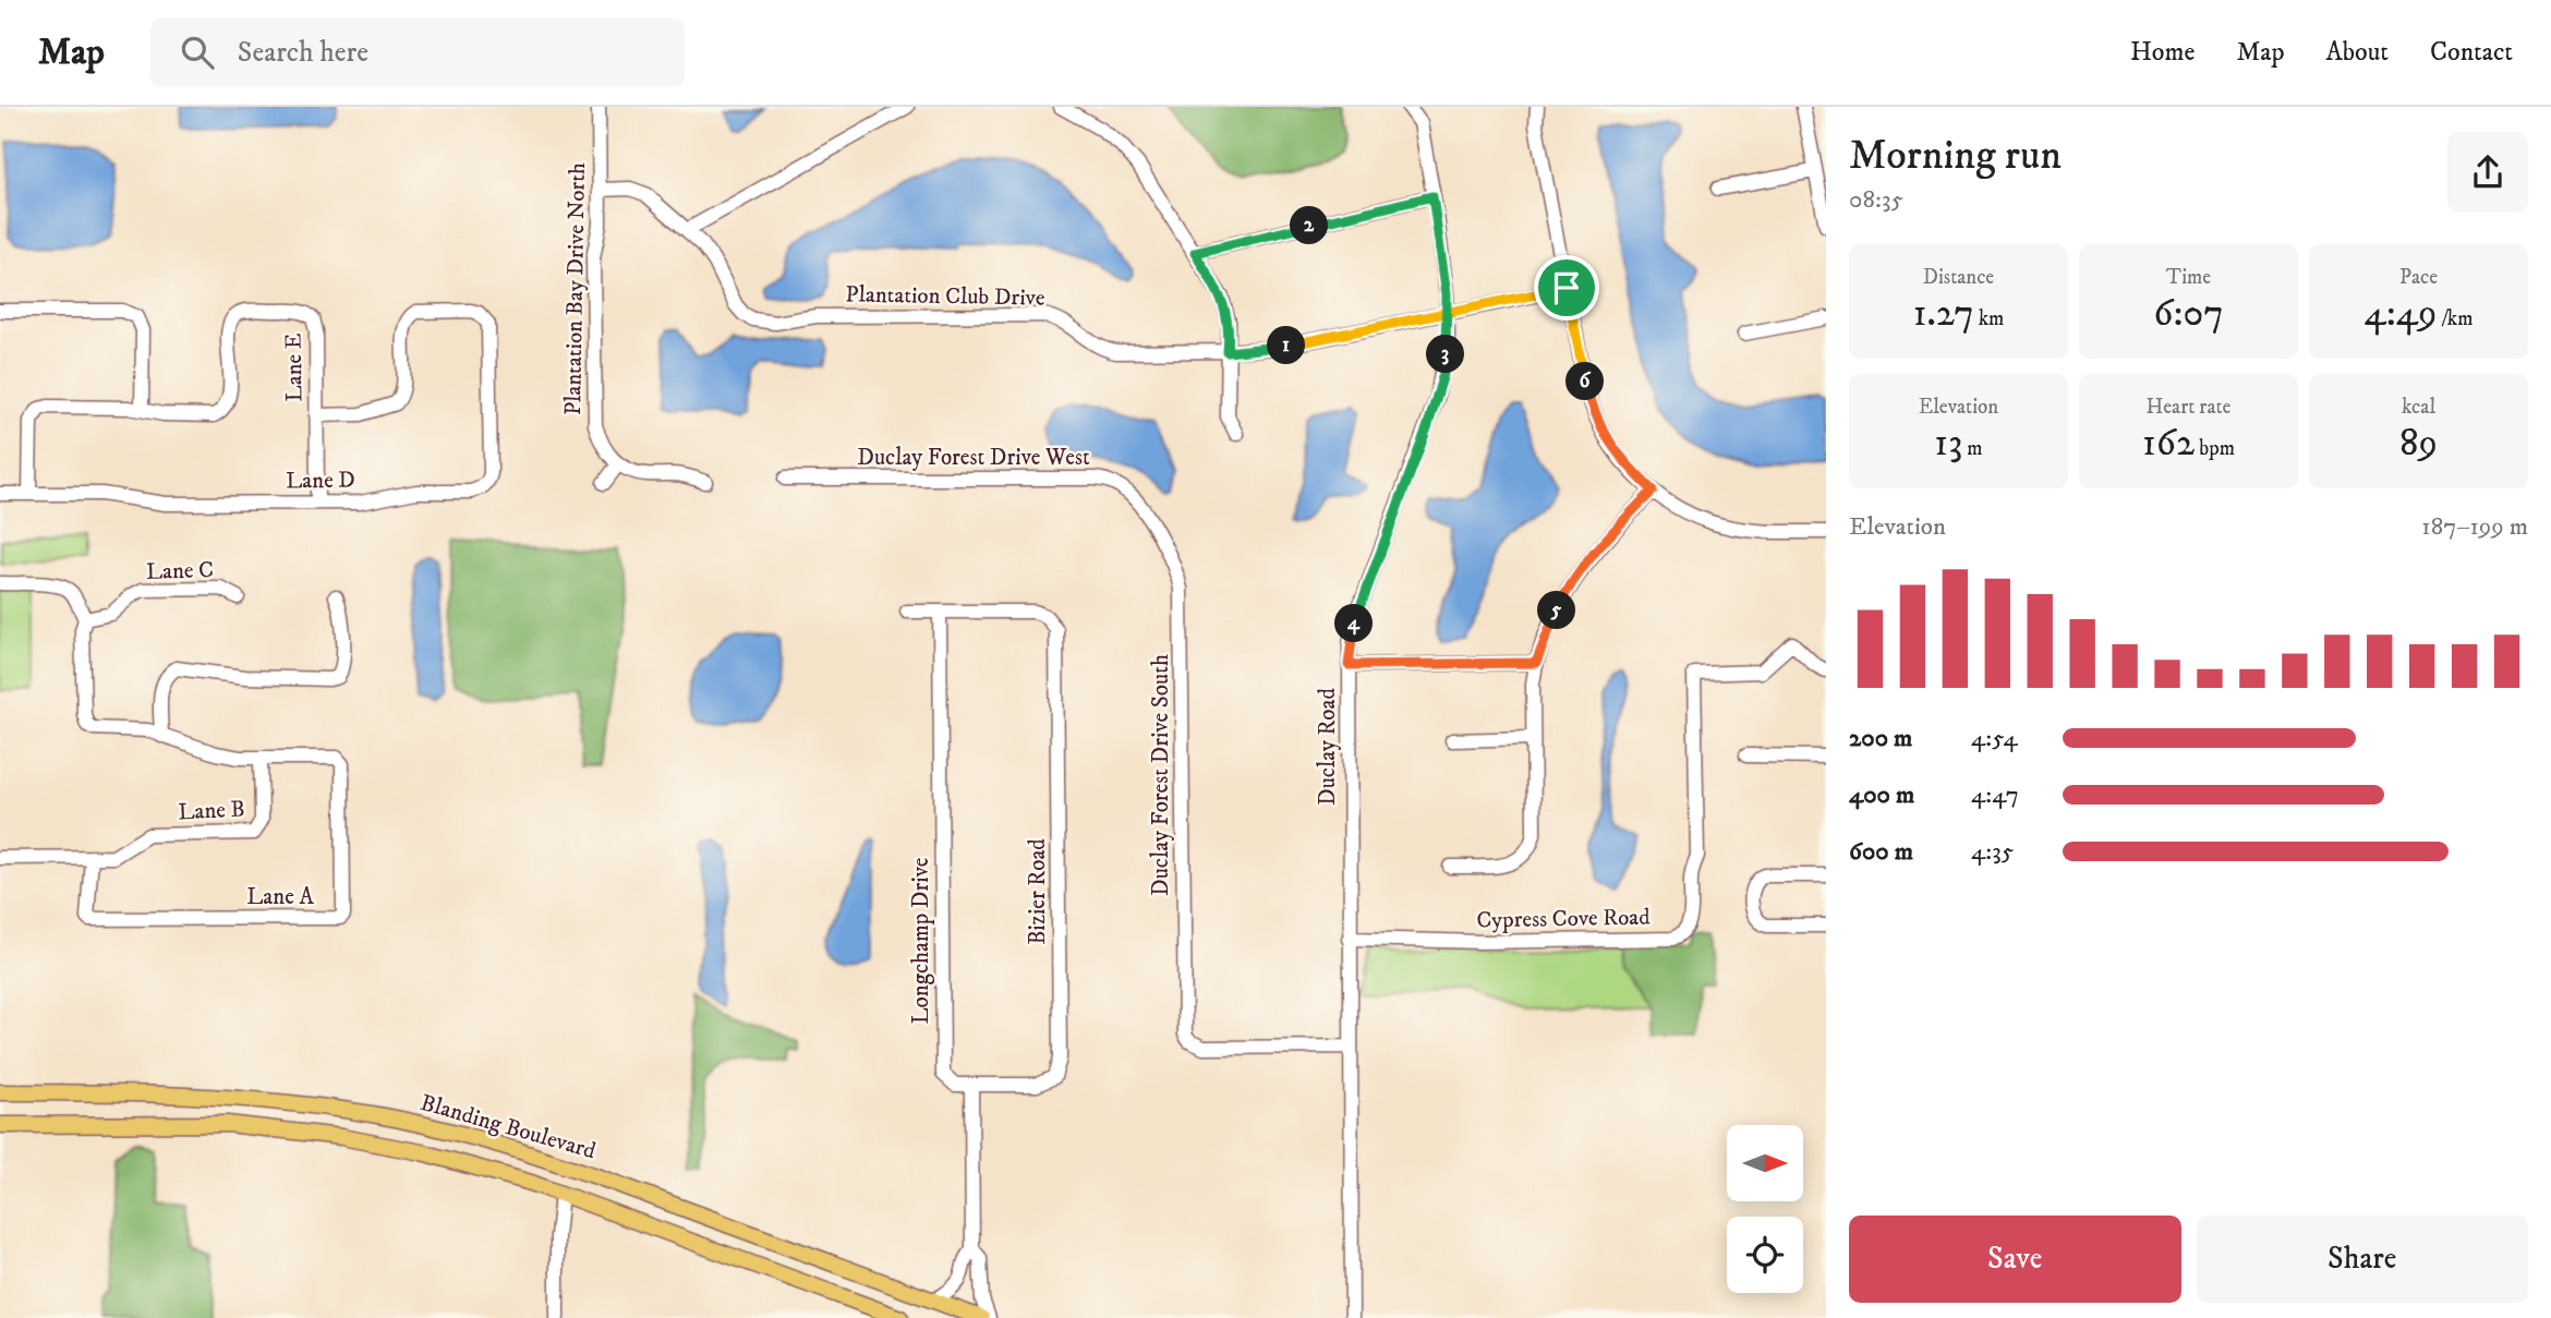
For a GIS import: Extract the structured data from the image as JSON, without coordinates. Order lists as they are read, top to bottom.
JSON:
{
  "streets": {
    "main road": ["Blanding Boulevard"],
    "street": [
      "Plantation Bay Drive North",
      "Plantation Club Drive",
      "Lane E",
      "Duclay Forest Drive West",
      "Lane D",
      "Lane C",
      "Duclay Road",
      "Duclay Forest Drive South",
      "Lane B",
      "Bizier Road",
      "Lane A",
      "Cypress Cove Road",
      "Longchamp Drive"
    ]
  },
  "crossings": [
    ["Plantation Bay Drive North", "Plantation Club Drive"],
    ["Plantation Club Drive", "Duclay Road"],
    ["Lane E", "Lane D"],
    ["Duclay Forest Drive West", "Duclay Forest Drive South"],
    ["Duclay Road", "Duclay Forest Drive South"],
    ["Duclay Road", "Cypress Cove Road"],
    ["Lane B", "Lane A"],
    ["Bizier Road", "Longchamp Drive"]
  ],
  "north": "right",
  "page": {
    "header": "Map",
    "search": "Search here",
    "nav": [
      "Home",
      "Map",
      "About",
      "Contact"
    ],
    "heading": ["Morning run", "08:35"],
    "pins": [
      "2",
      "1",
      "3",
      "6",
      "5",
      "4"
    ],
    "stats": [
      ["Distance", "1.27 km"],
      ["Time", "6:07"],
      ["Pace", "4:49 /km"],
      ["Elevation", "13 m"],
      ["Heart rate", "162 bpm"],
      ["kcal", "89"]
    ],
    "chart": ["Elevation", "187–199 m"],
    "list": [
      {
        "name": "200 m",
        "note": "4:54"
      },
      {
        "name": "400 m",
        "note": "4:47"
      },
      {
        "name": "600 m",
        "note": "4:35"
      }
    ],
    "buttons": ["Save", "Share"]
  }
}
